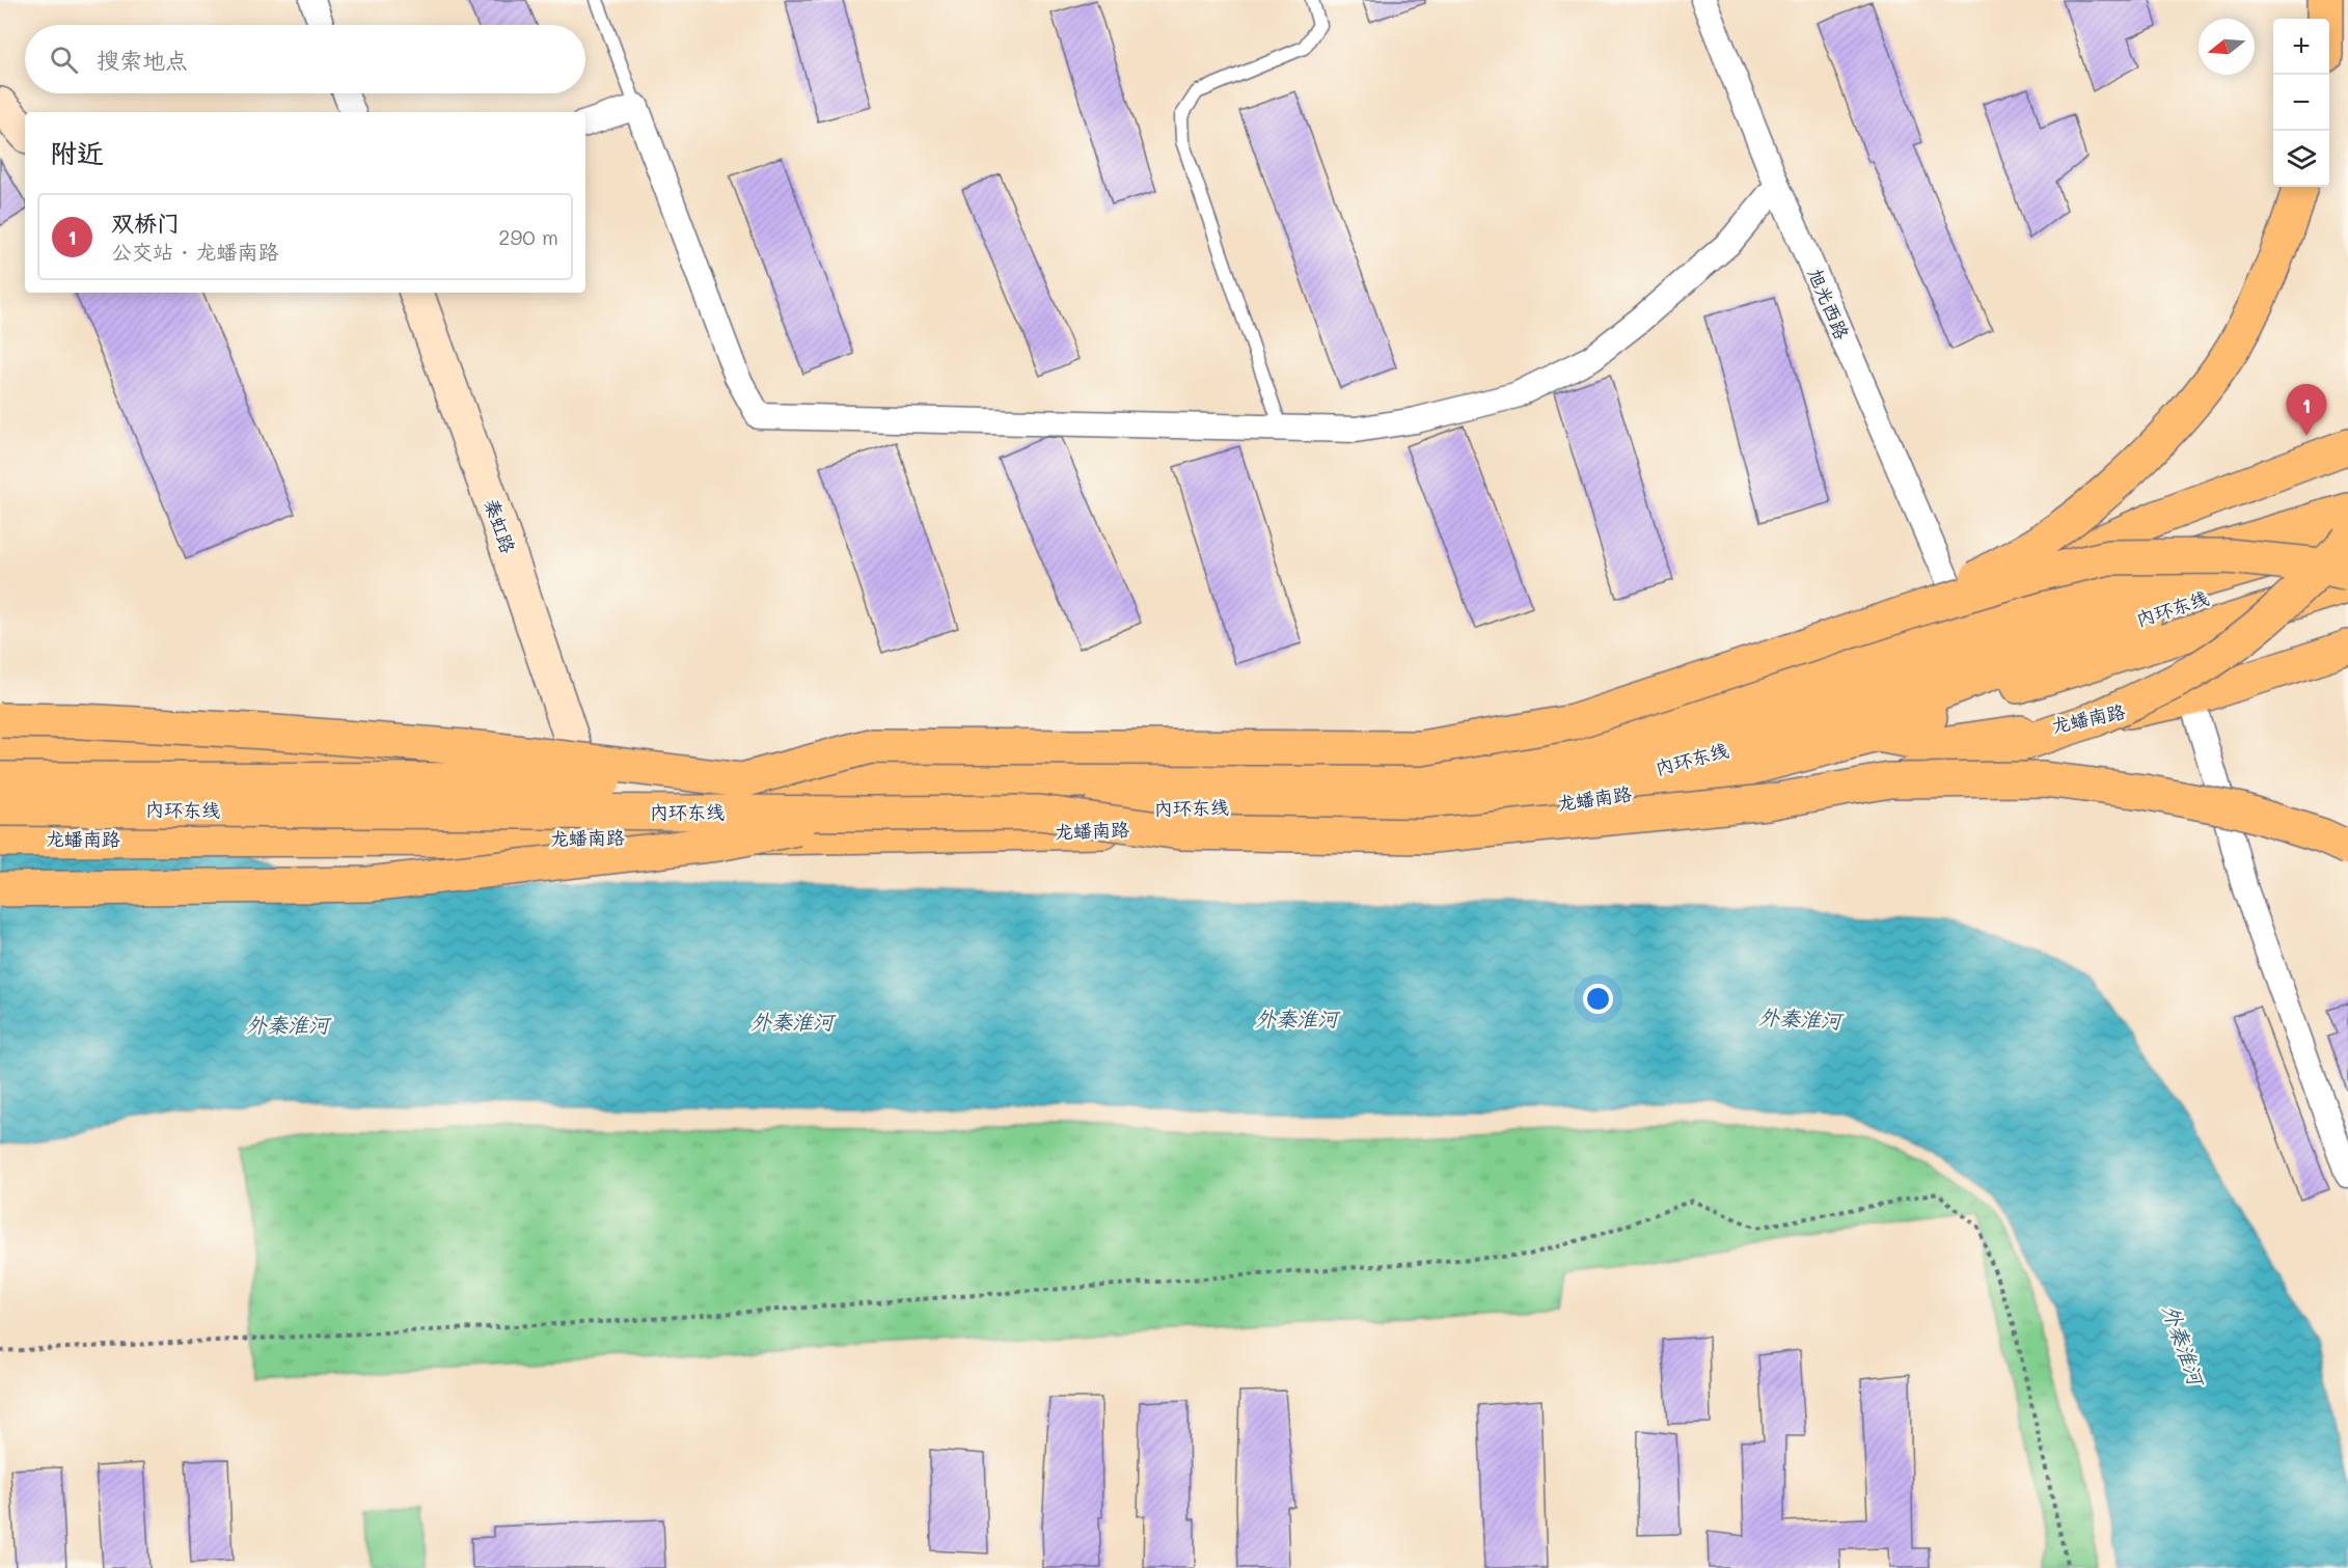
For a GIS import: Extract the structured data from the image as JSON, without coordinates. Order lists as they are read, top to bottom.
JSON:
{
  "streets": {
    "main road": ["内环东线", "龙蟠南路"],
    "street": ["旭光西路", "秦虹路"]
  },
  "water": ["外秦淮河"],
  "north": "left",
  "page": {
    "map_buttons": ["+", "−"],
    "search": "搜索地点",
    "heading": "附近",
    "list": [
      {
        "mark": "1",
        "name": "双桥门",
        "note": "公交站 · 龙蟠南路",
        "value": "290 m"
      }
    ],
    "pins": "1"
  }
}
